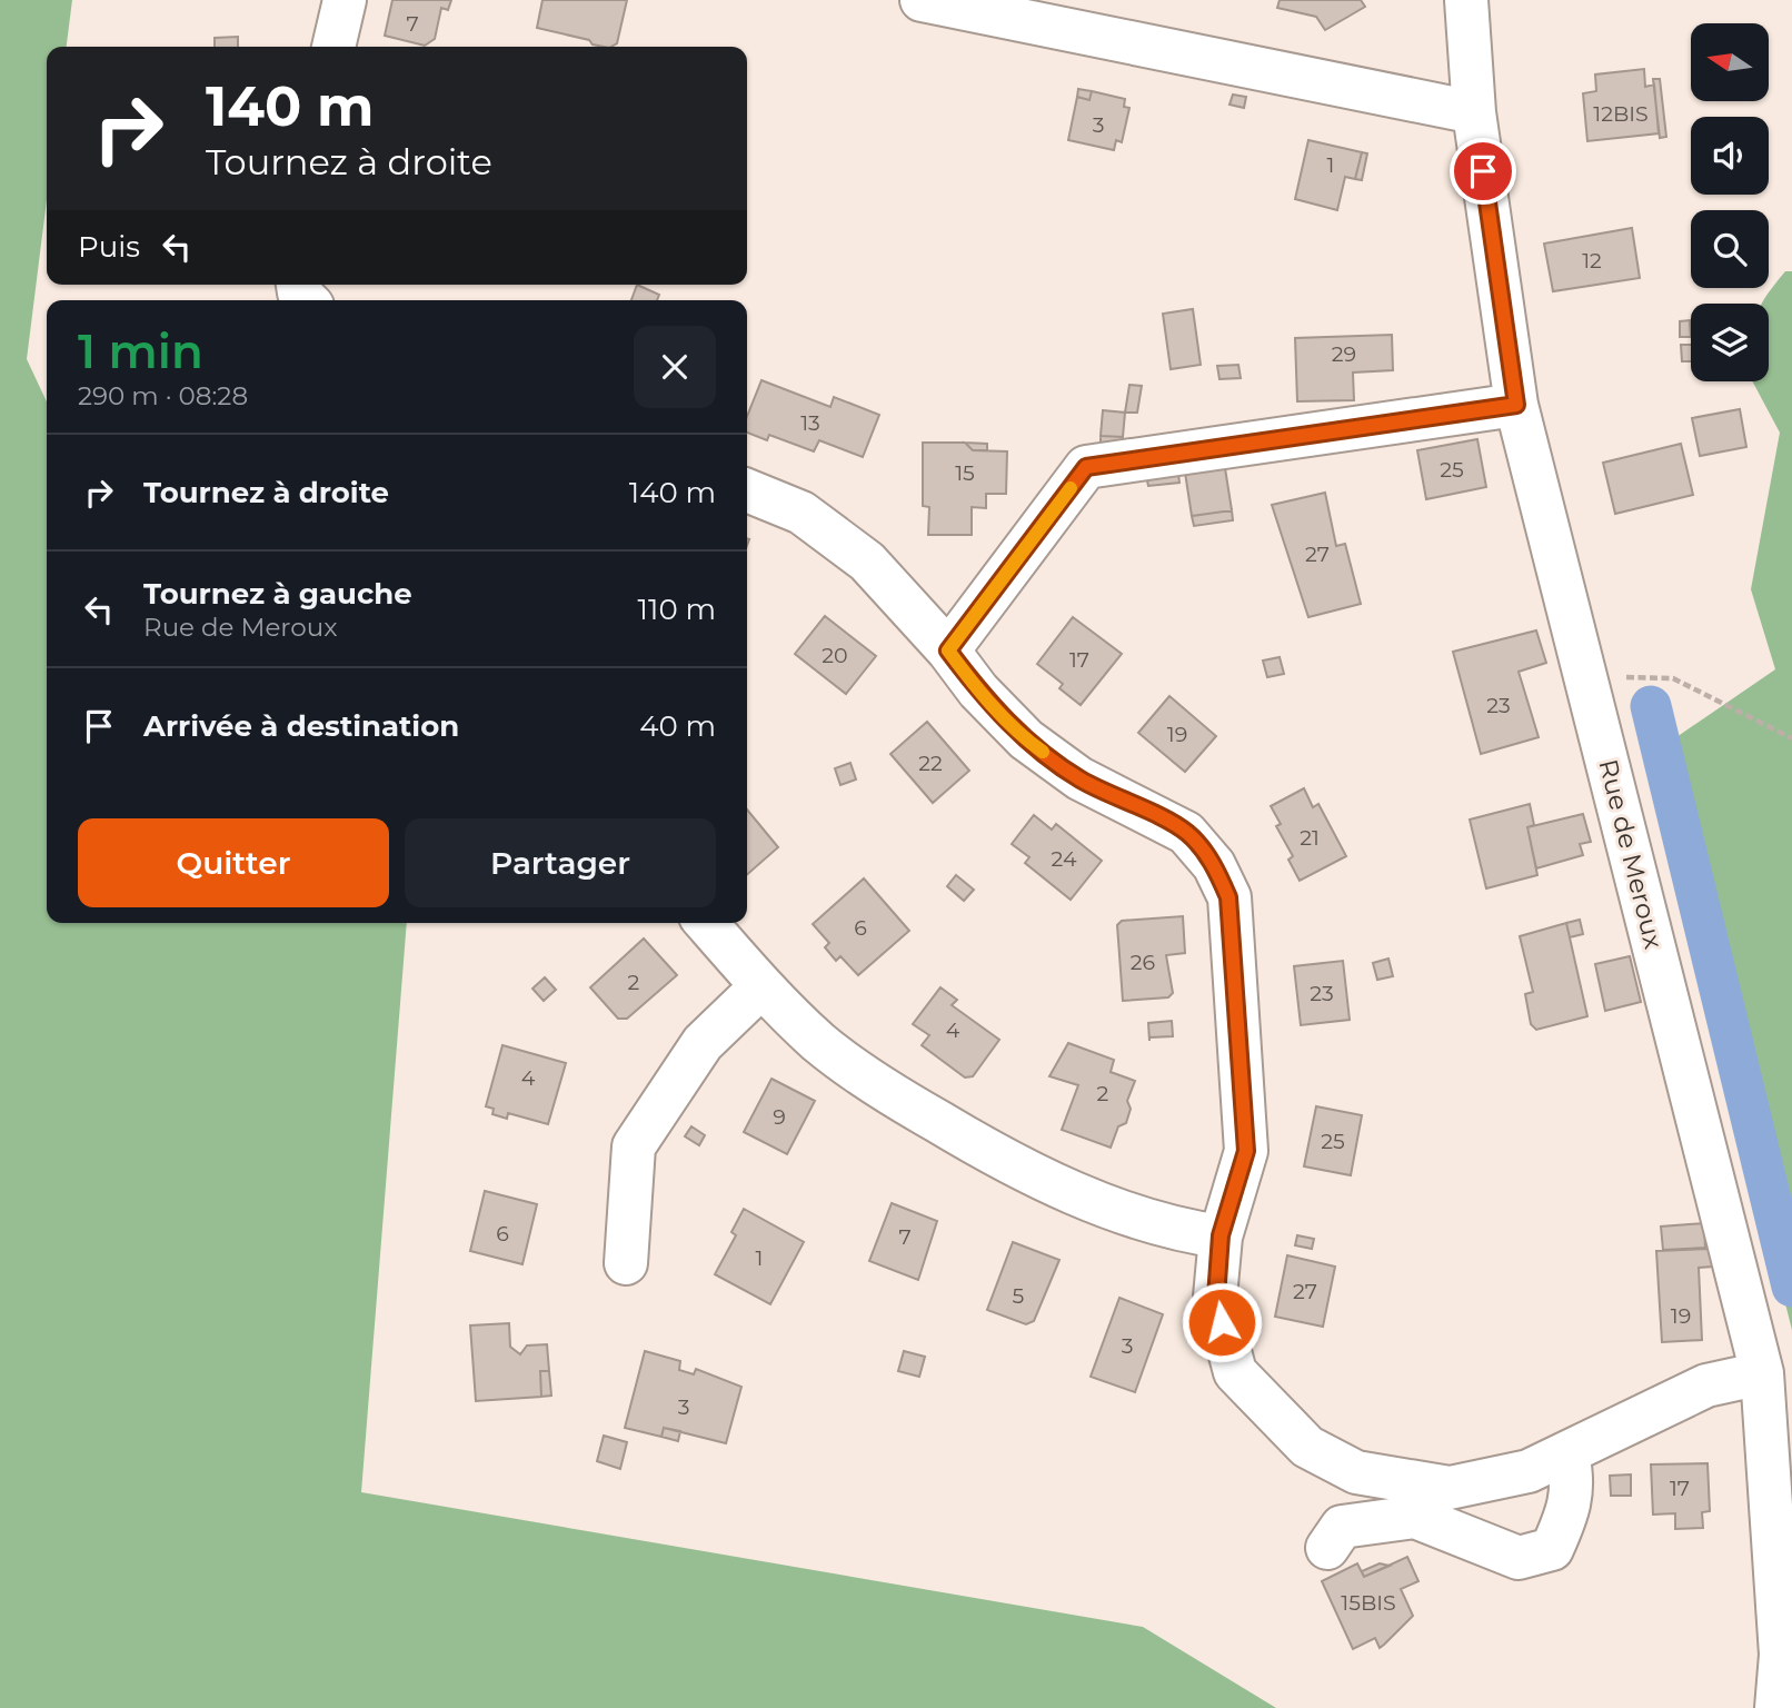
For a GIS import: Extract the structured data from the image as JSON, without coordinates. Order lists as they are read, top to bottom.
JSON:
{
  "streets": {
    "street": ["Rue de Meroux"]
  },
  "house_numbers": [
    "7",
    "12BIS",
    "3",
    "1",
    "12",
    "29",
    "13",
    "25",
    "15",
    "27",
    "20",
    "17",
    "23",
    "19",
    "22",
    "21",
    "24",
    "6",
    "26",
    "2",
    "23",
    "4",
    "4",
    "2",
    "9",
    "25",
    "6",
    "7",
    "1",
    "27",
    "5",
    "19",
    "3",
    "3",
    "17",
    "15BIS"
  ],
  "north": "left",
  "page": {
    "turn": ["140 m", "Tournez à droite"],
    "then": "Puis",
    "heading": ["1 min", "290 m · 08:28"],
    "list": [
      {
        "name": "Tournez à droite",
        "value": "140 m"
      },
      {
        "name": "Tournez à gauche",
        "note": "Rue de Meroux",
        "value": "110 m"
      },
      {
        "name": "Arrivée à destination",
        "value": "40 m"
      }
    ],
    "buttons": ["Quitter", "Partager"]
  }
}
